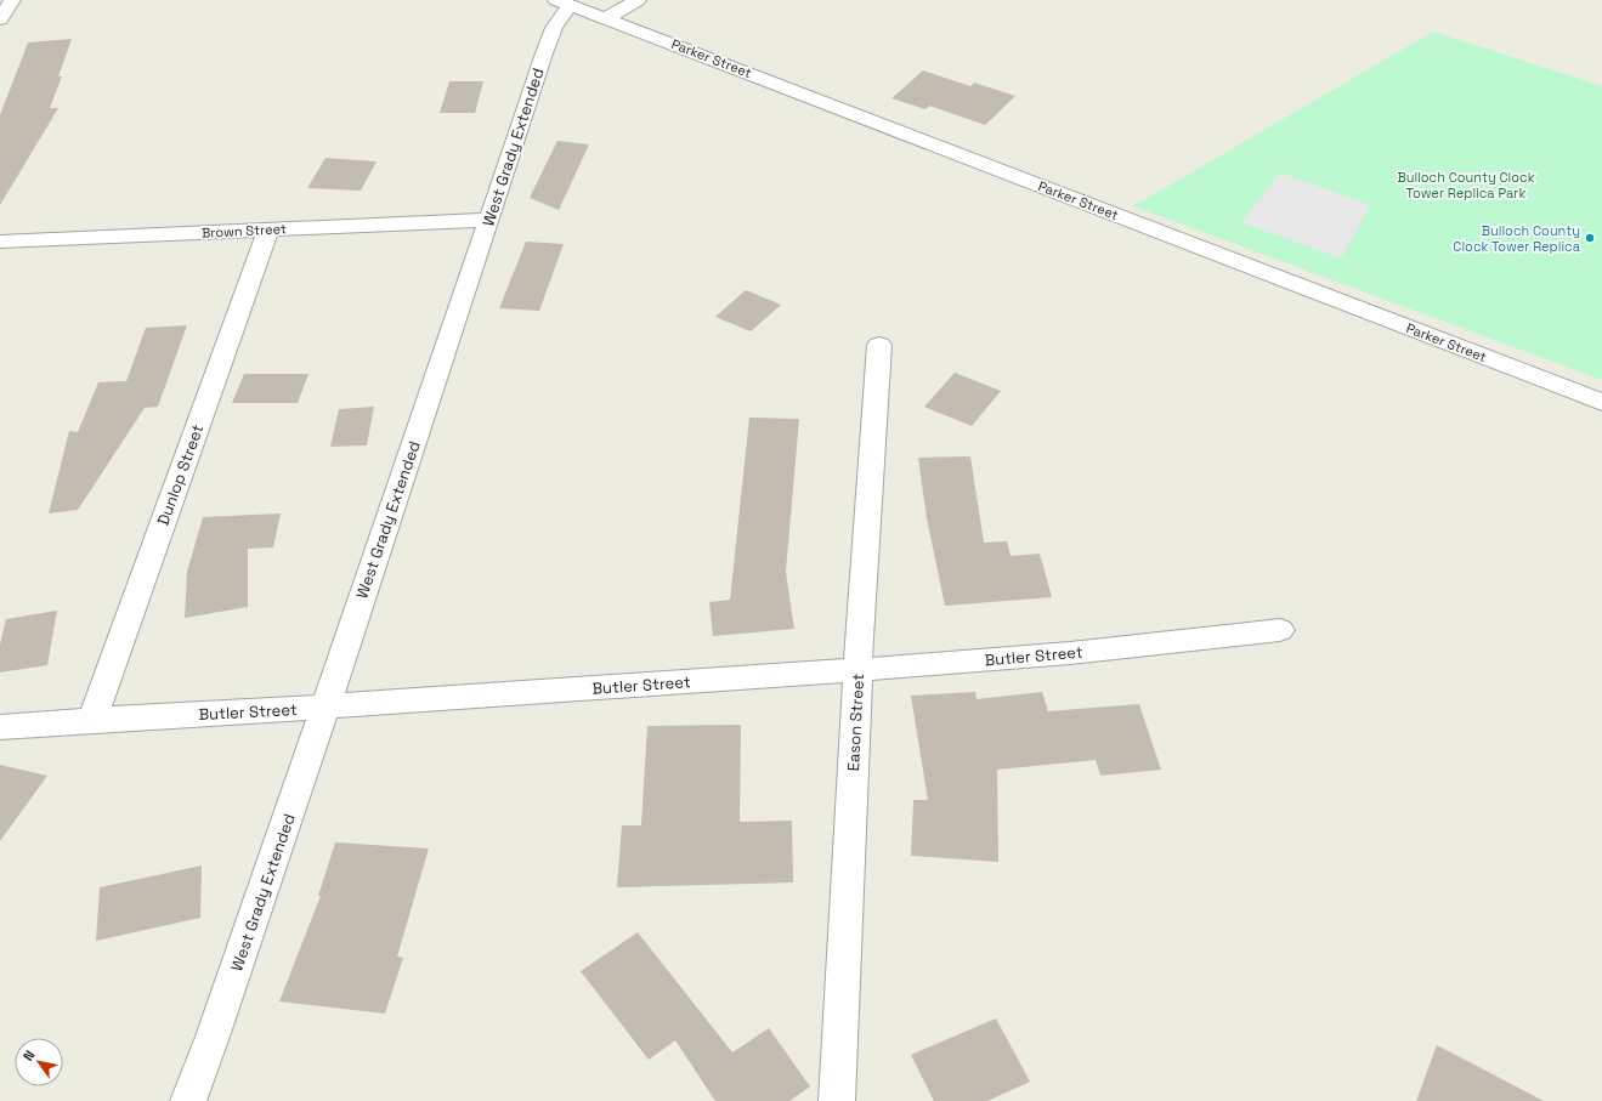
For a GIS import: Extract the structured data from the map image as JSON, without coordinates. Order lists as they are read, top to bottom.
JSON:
{
  "streets": {
    "street": [
      "Parker Street",
      "West Grady Extended",
      "Brown Street",
      "Dunlop Street",
      "Butler Street",
      "Eason Street"
    ]
  },
  "crossings": [
    ["Parker Street", "West Grady Extended"],
    ["West Grady Extended", "Brown Street"],
    ["West Grady Extended", "Butler Street"],
    ["Brown Street", "Dunlop Street"],
    ["Dunlop Street", "Butler Street"],
    ["Butler Street", "Eason Street"]
  ],
  "parks": ["Bulloch County Clock Tower Replica Park"],
  "places": ["Bulloch County Clock Tower Replica"],
  "north": "top left"
}
